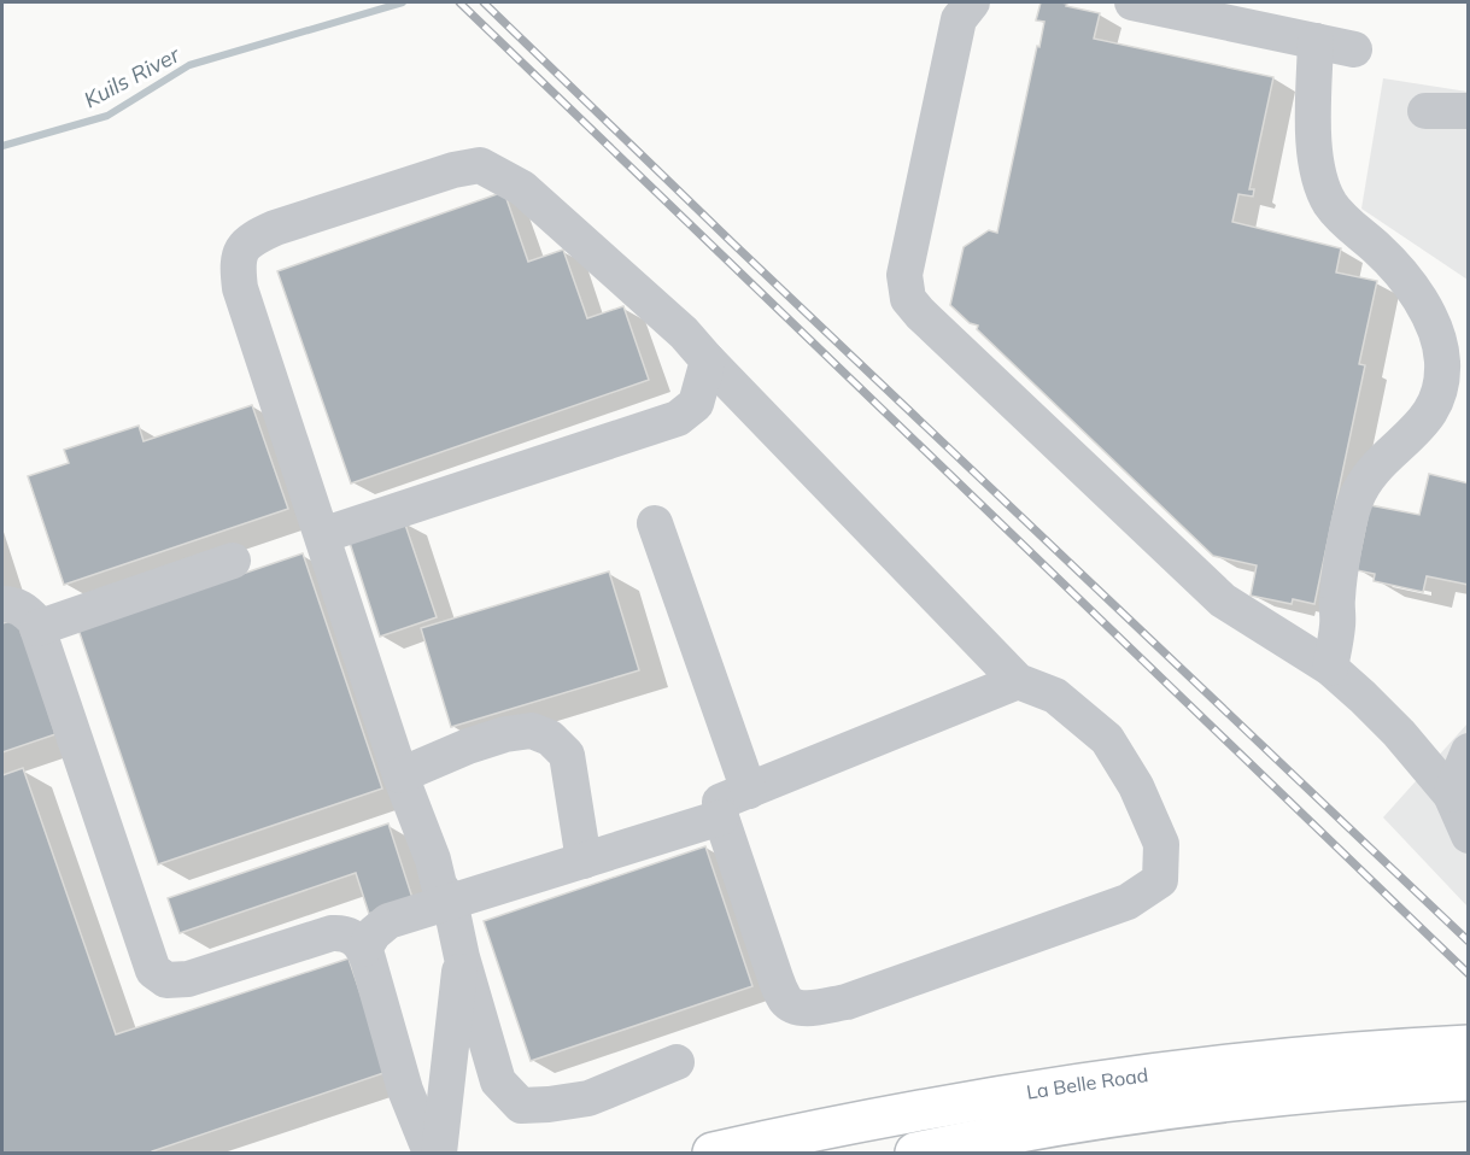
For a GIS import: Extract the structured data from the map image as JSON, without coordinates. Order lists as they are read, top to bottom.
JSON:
{
  "streets": {
    "main road": ["La Belle Road"]
  },
  "water": ["Kuils River"]
}
